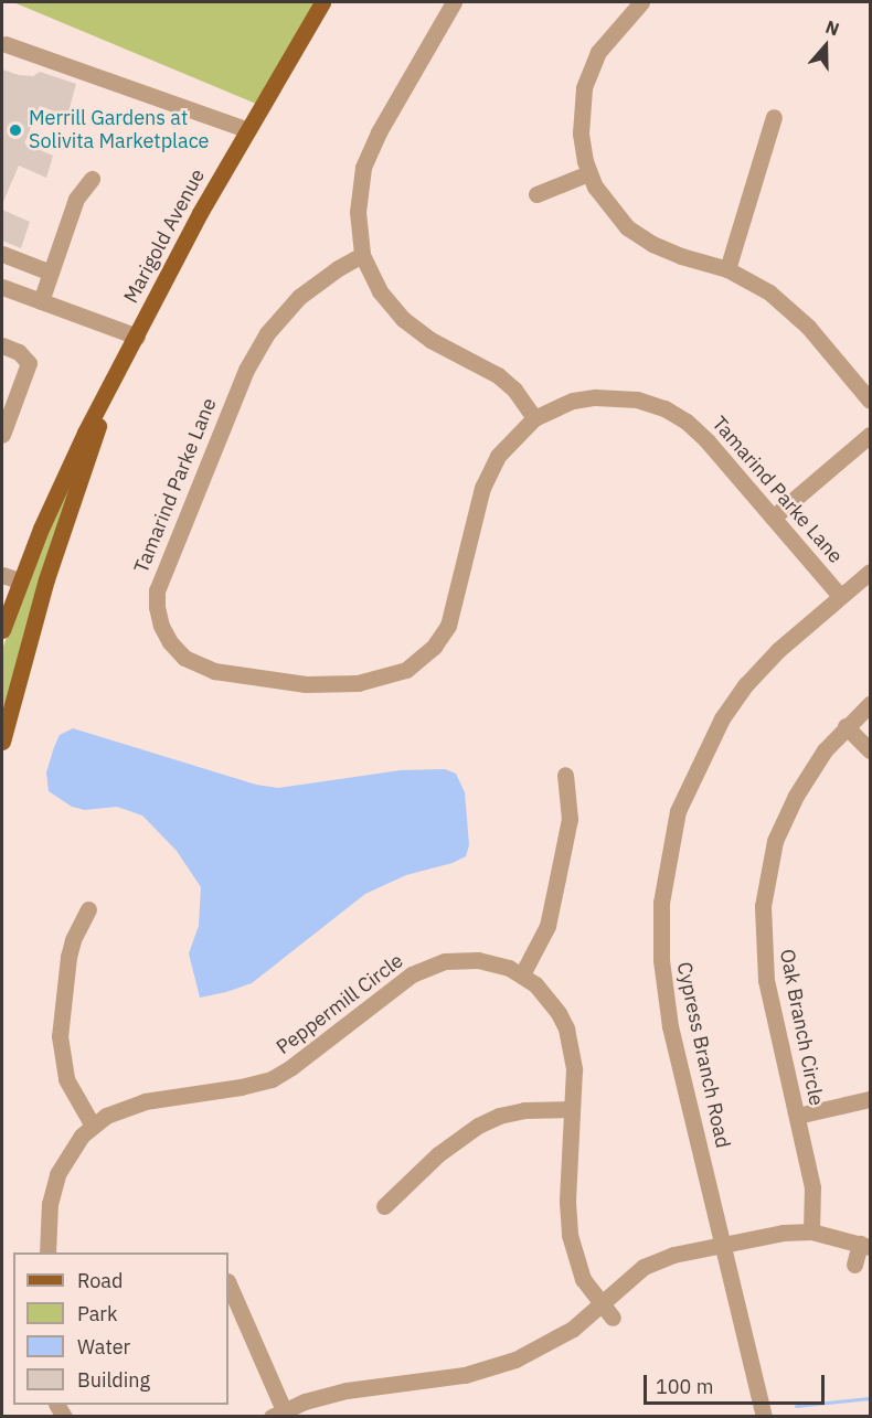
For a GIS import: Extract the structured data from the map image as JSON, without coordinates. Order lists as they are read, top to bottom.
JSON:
{
  "streets": {
    "main road": ["Marigold Avenue"],
    "street": [
      "Tamarind Parke Lane",
      "Peppermill Circle",
      "Oak Branch Circle",
      "Cypress Branch Road"
    ]
  },
  "crossings": [
    ["Tamarind Parke Lane", "Cypress Branch Road"]
  ],
  "places": ["Merrill Gardens at Solivita Marketplace"],
  "legend": [
    "Road",
    "Park",
    "Water",
    "Building"
  ],
  "scale_bar": "100 m",
  "north": "top"
}
